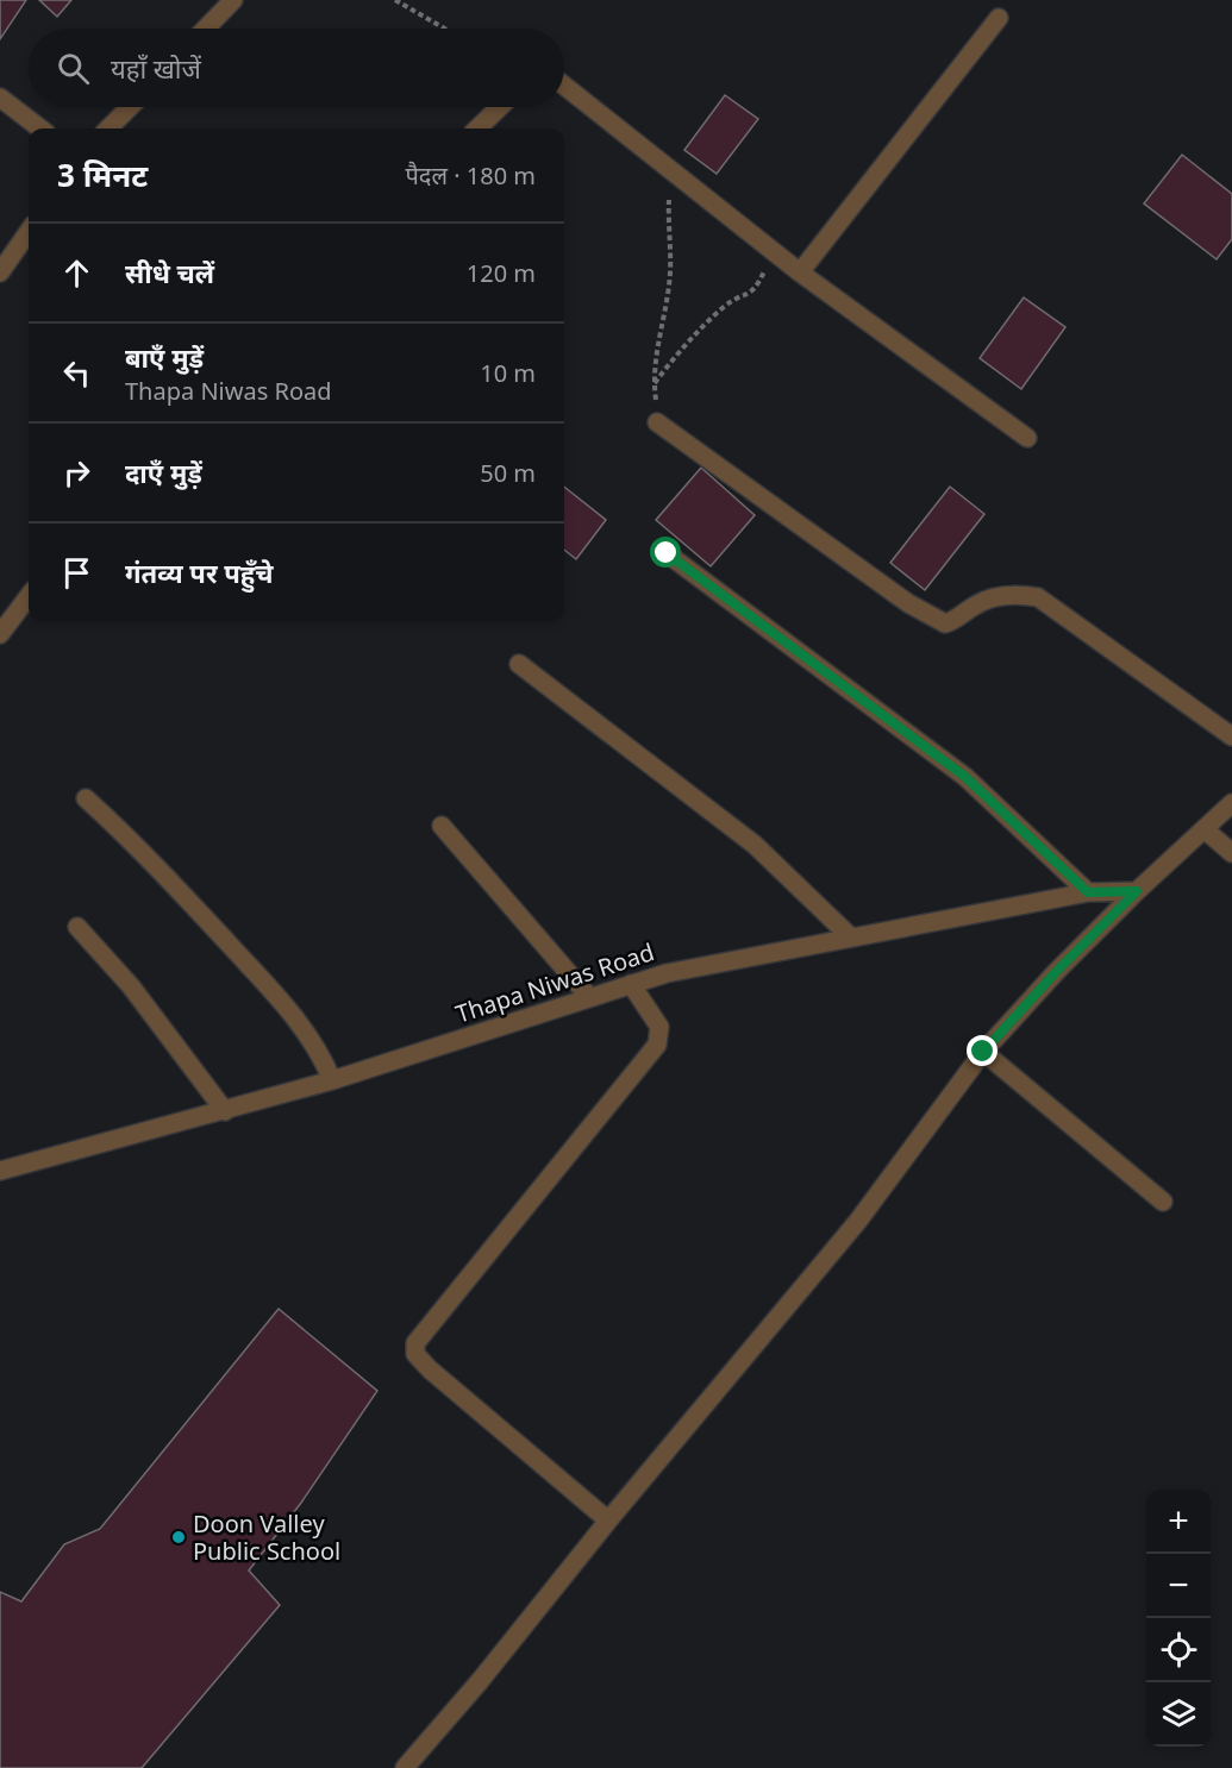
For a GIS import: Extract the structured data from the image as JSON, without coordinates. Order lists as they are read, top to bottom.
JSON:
{
  "streets": {
    "street": ["Thapa Niwas Road"]
  },
  "places": ["Doon Valley Public School"],
  "page": {
    "search": "यहाँ खोजें",
    "heading": ["3 मिनट", "पैदल · 180 m"],
    "list": [
      ["सीधे चलें", "120 m"],
      ["बाएँ मुड़ें", "Thapa Niwas Road", "10 m"],
      ["दाएँ मुड़ें", "50 m"],
      "गंतव्य पर पहुँचे"
    ],
    "map_buttons": ["+", "−"]
  }
}
